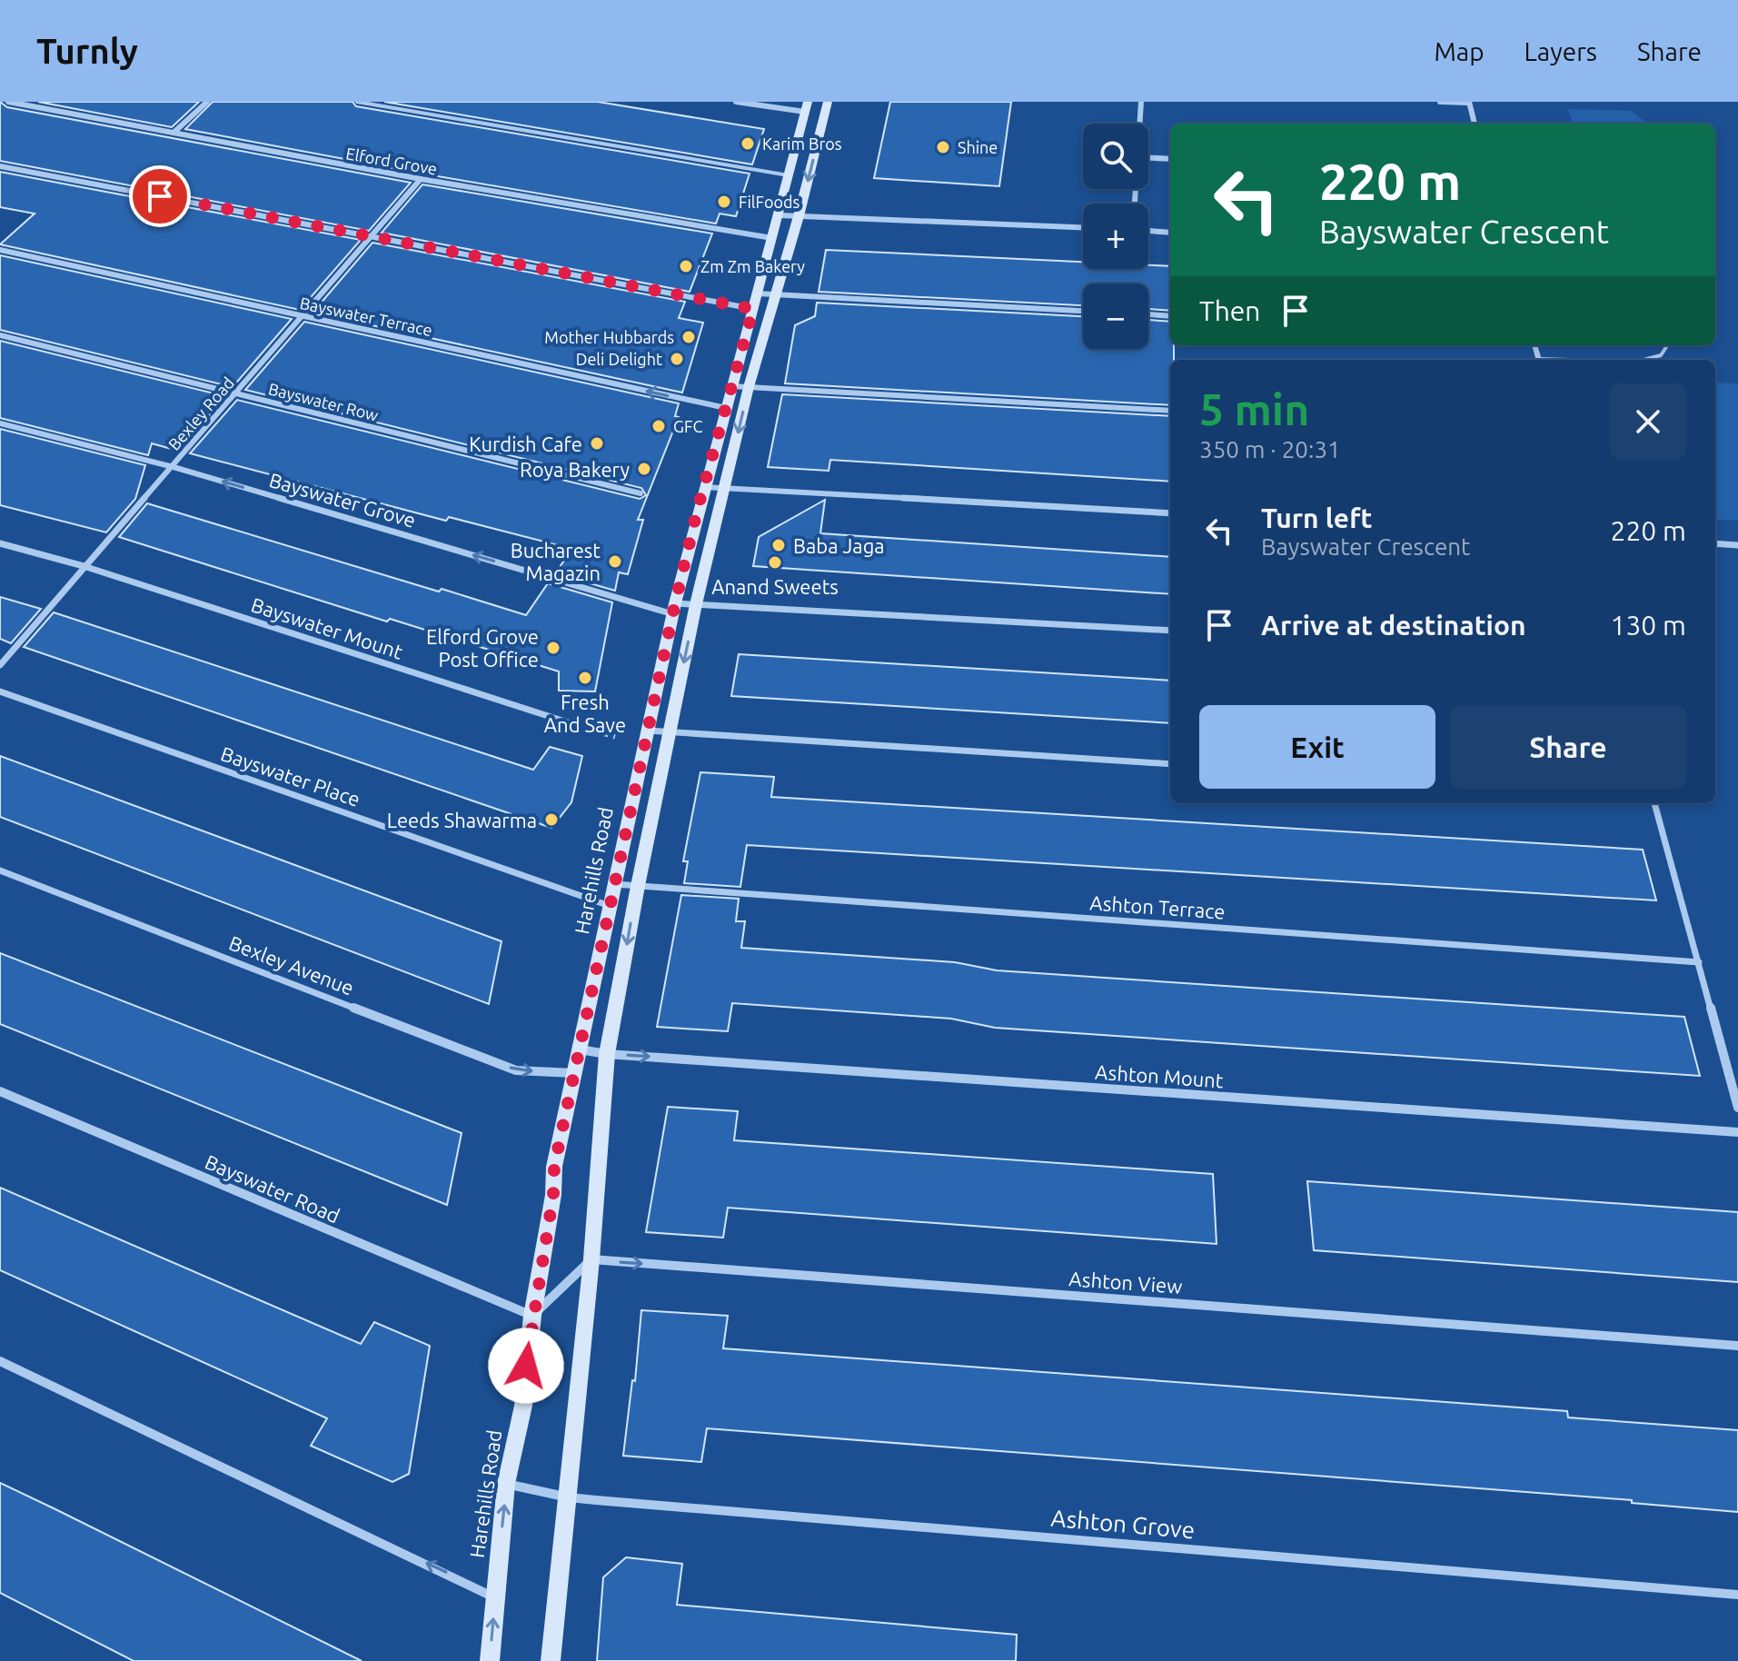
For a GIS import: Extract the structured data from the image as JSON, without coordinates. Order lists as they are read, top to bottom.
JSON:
{
  "streets": {
    "street": [
      "Elford Grove",
      "Bayswater Terrace",
      "Bayswater Row",
      "Bexley Road",
      "Bayswater Grove",
      "Bayswater Mount",
      "Bayswater Place",
      "Harehills Road",
      "Ashton Terrace",
      "Bexley Avenue",
      "Ashton Mount",
      "Bayswater Road",
      "Ashton View",
      "Ashton Grove"
    ]
  },
  "crossings": [
    ["Elford Grove", "Bexley Road"],
    ["Elford Grove", "Harehills Road"],
    ["Bayswater Terrace", "Bexley Road"],
    ["Bayswater Terrace", "Harehills Road"],
    ["Bayswater Row", "Bexley Road"],
    ["Bexley Road", "Bayswater Grove"],
    ["Bexley Road", "Bayswater Mount"],
    ["Bayswater Grove", "Harehills Road"],
    ["Bayswater Place", "Harehills Road"],
    ["Harehills Road", "Ashton Terrace"],
    ["Harehills Road", "Bexley Avenue"],
    ["Harehills Road", "Ashton Mount"],
    ["Harehills Road", "Bayswater Road"],
    ["Harehills Road", "Ashton Grove"]
  ],
  "one_way": [
    "Bayswater Terrace",
    "Bayswater Grove",
    "Bexley Avenue",
    "Ashton Mount",
    "Ashton View"
  ],
  "places": [
    "Karim Bros",
    "Shine",
    "FilFoods",
    "Zm Zm Bakery",
    "Mother Hubbards",
    "Deli Delight",
    "GFC",
    "Kurdish Cafe",
    "Roya Bakery",
    "Baba Jaga",
    "Bucharest Magazin",
    "Anand Sweets",
    "Elford Grove Post Office",
    "Fresh And Save",
    "Leeds Shawarma"
  ],
  "page": {
    "header": "Turnly",
    "nav": ["Map", "Layers", "Share"],
    "map_buttons": ["+", "−"],
    "turn": ["220 m", "Bayswater Crescent"],
    "then": "Then",
    "heading": ["5 min", "350 m · 20:31"],
    "list": [
      {
        "name": "Turn left",
        "note": "Bayswater Crescent",
        "value": "220 m"
      },
      {
        "name": "Arrive at destination",
        "value": "130 m"
      }
    ],
    "buttons": ["Exit", "Share"]
  }
}
